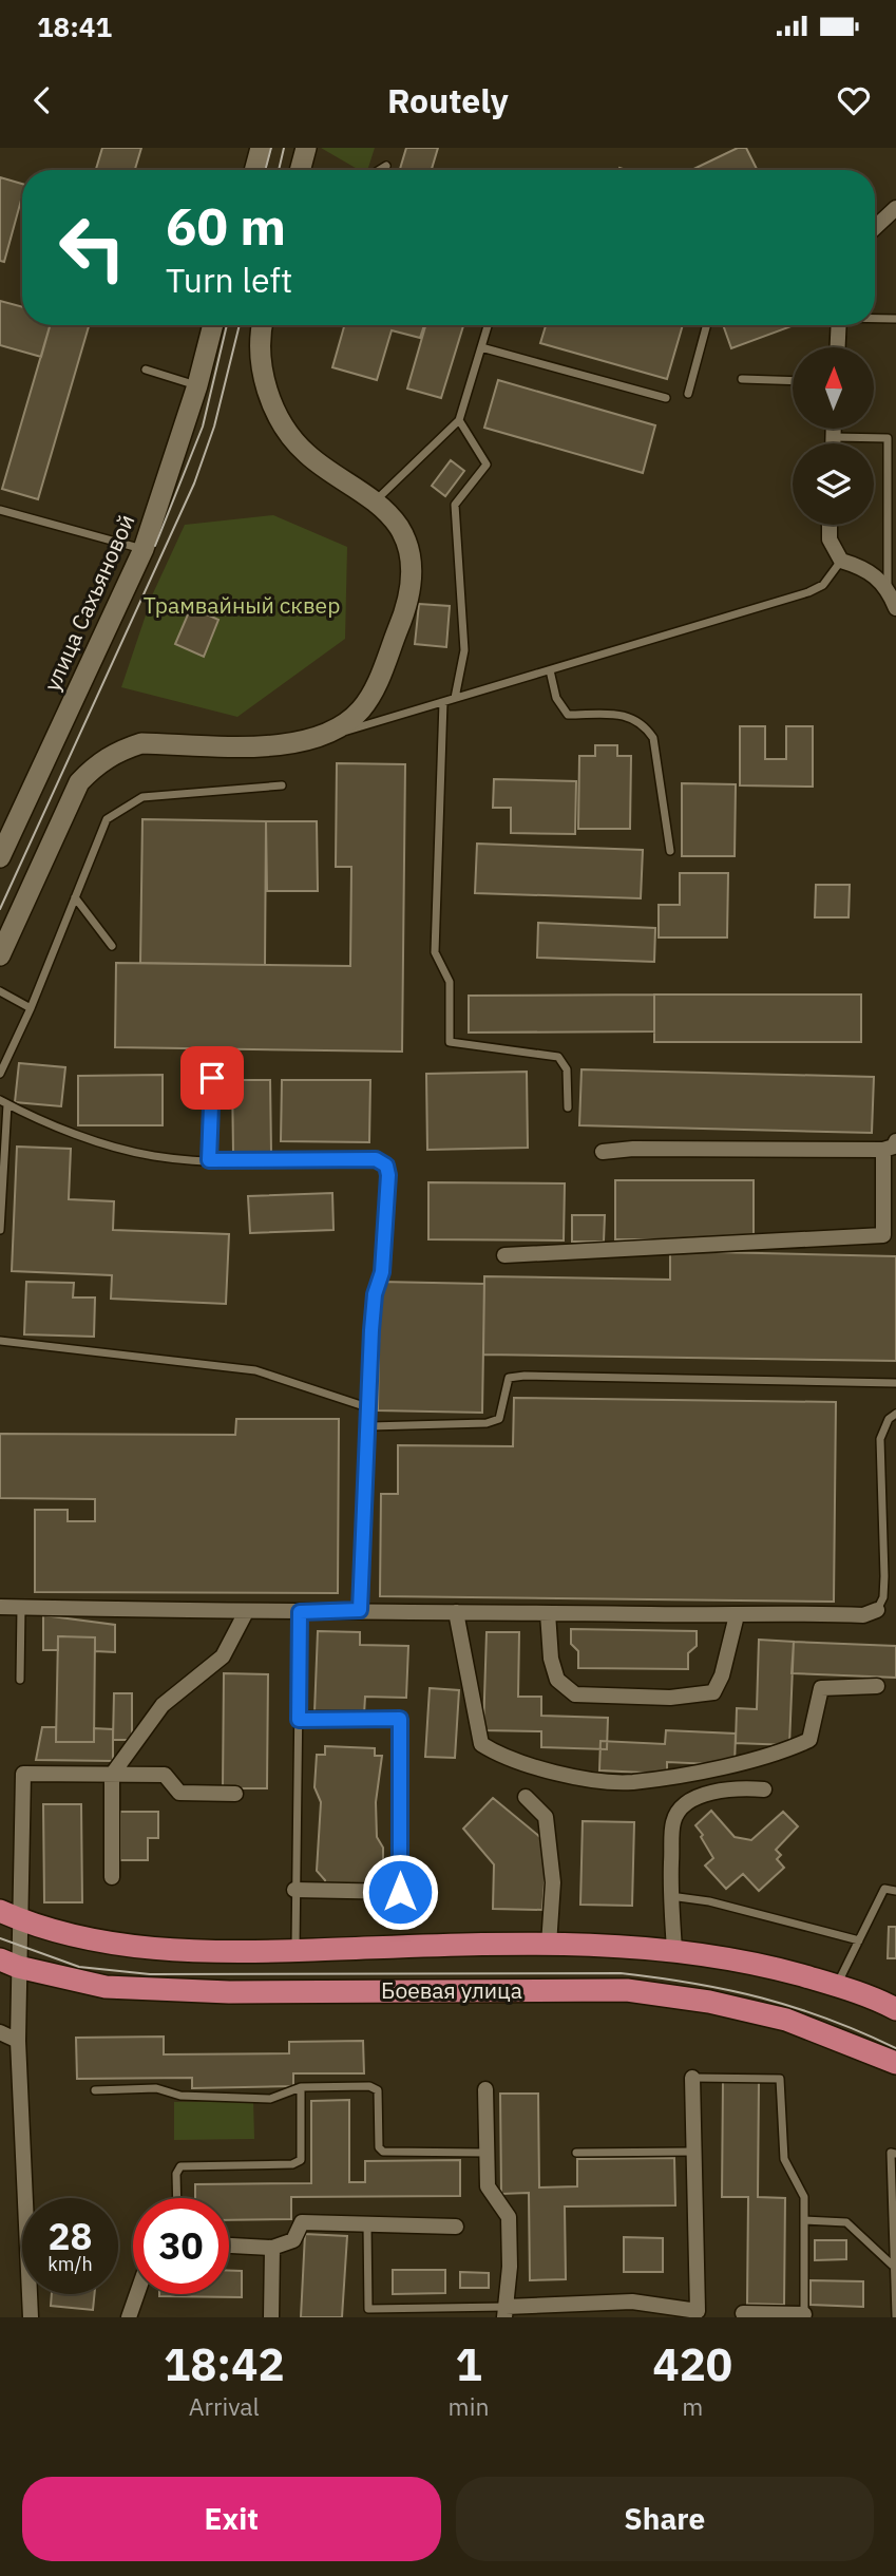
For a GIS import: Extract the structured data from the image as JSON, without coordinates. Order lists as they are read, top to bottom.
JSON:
{
  "streets": {
    "main road": ["улица Сахьяновой", "Боевая улица"]
  },
  "parks": ["Трамвайный сквер"],
  "north": "top",
  "page": {
    "status": "18:41",
    "header": "Routely",
    "turn": ["60 m", "Turn left"],
    "speed": "28 km/h",
    "limit": "30",
    "eta": [
      "18:42",
      "Arrival",
      "1",
      "min",
      "420",
      "m"
    ],
    "buttons": ["Exit", "Share"]
  }
}
